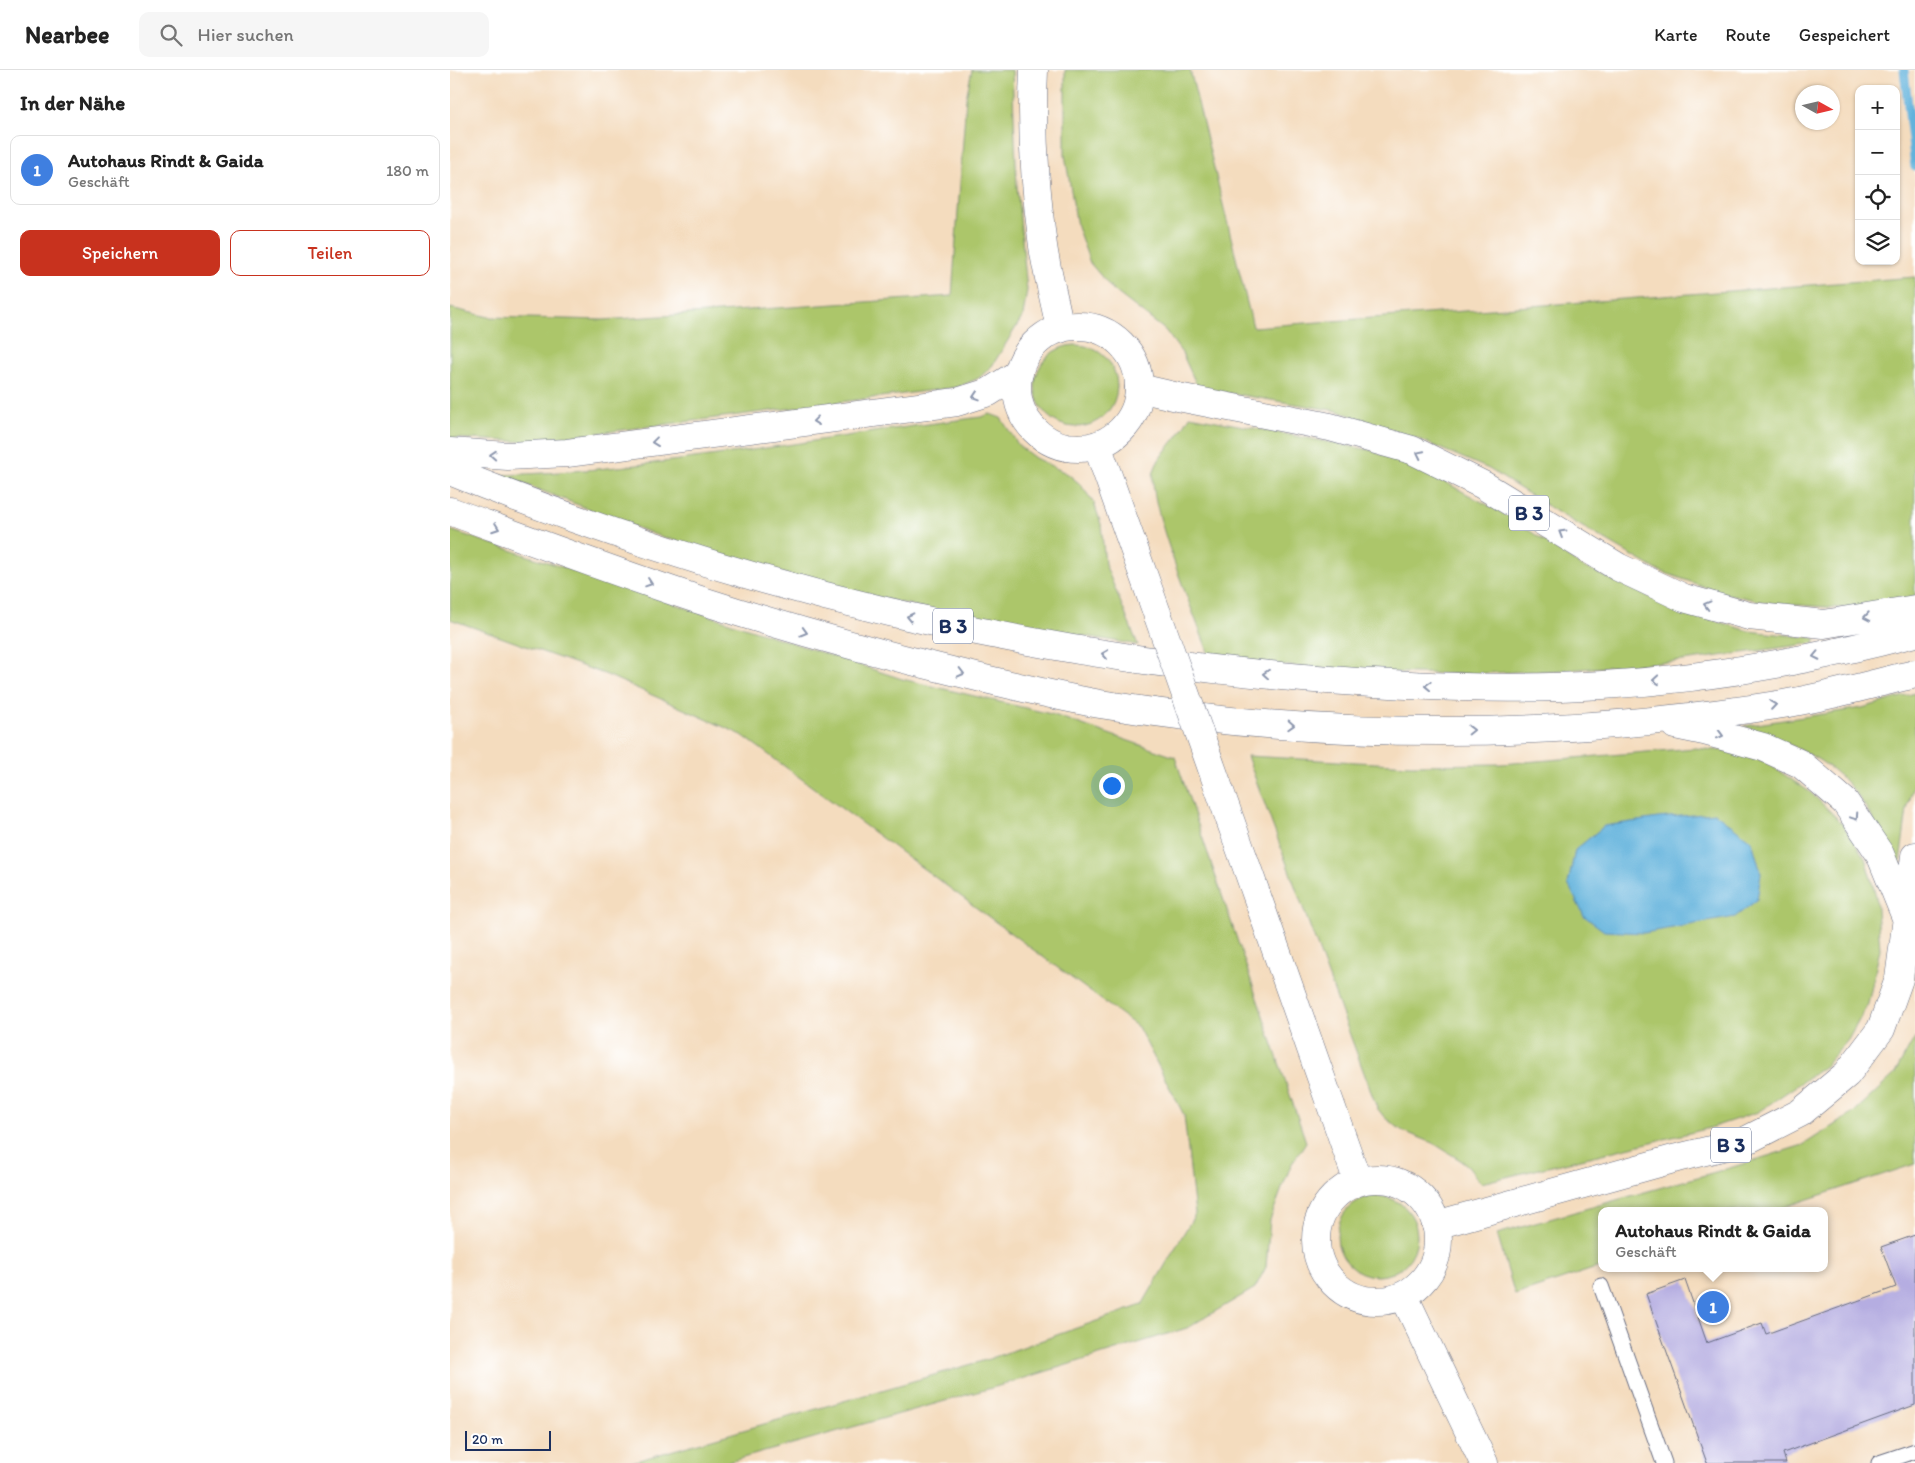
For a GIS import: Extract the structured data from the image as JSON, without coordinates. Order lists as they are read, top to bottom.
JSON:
{
  "streets": {
    "main road": ["B 3"]
  },
  "scale_bar": "20 m",
  "north": "right",
  "page": {
    "header": "Nearbee",
    "search": "Hier suchen",
    "nav": ["Karte", "Route", "Gespeichert"],
    "heading": "In der Nähe",
    "map_buttons": ["+", "−"],
    "list": [
      {
        "mark": "1",
        "name": "Autohaus Rindt & Gaida",
        "note": "Geschäft",
        "value": "180 m"
      }
    ],
    "buttons": ["Speichern", "Teilen"],
    "popup": ["Autohaus Rindt & Gaida", "Geschäft"],
    "pins": "1",
    "scale": "20 m"
  }
}
